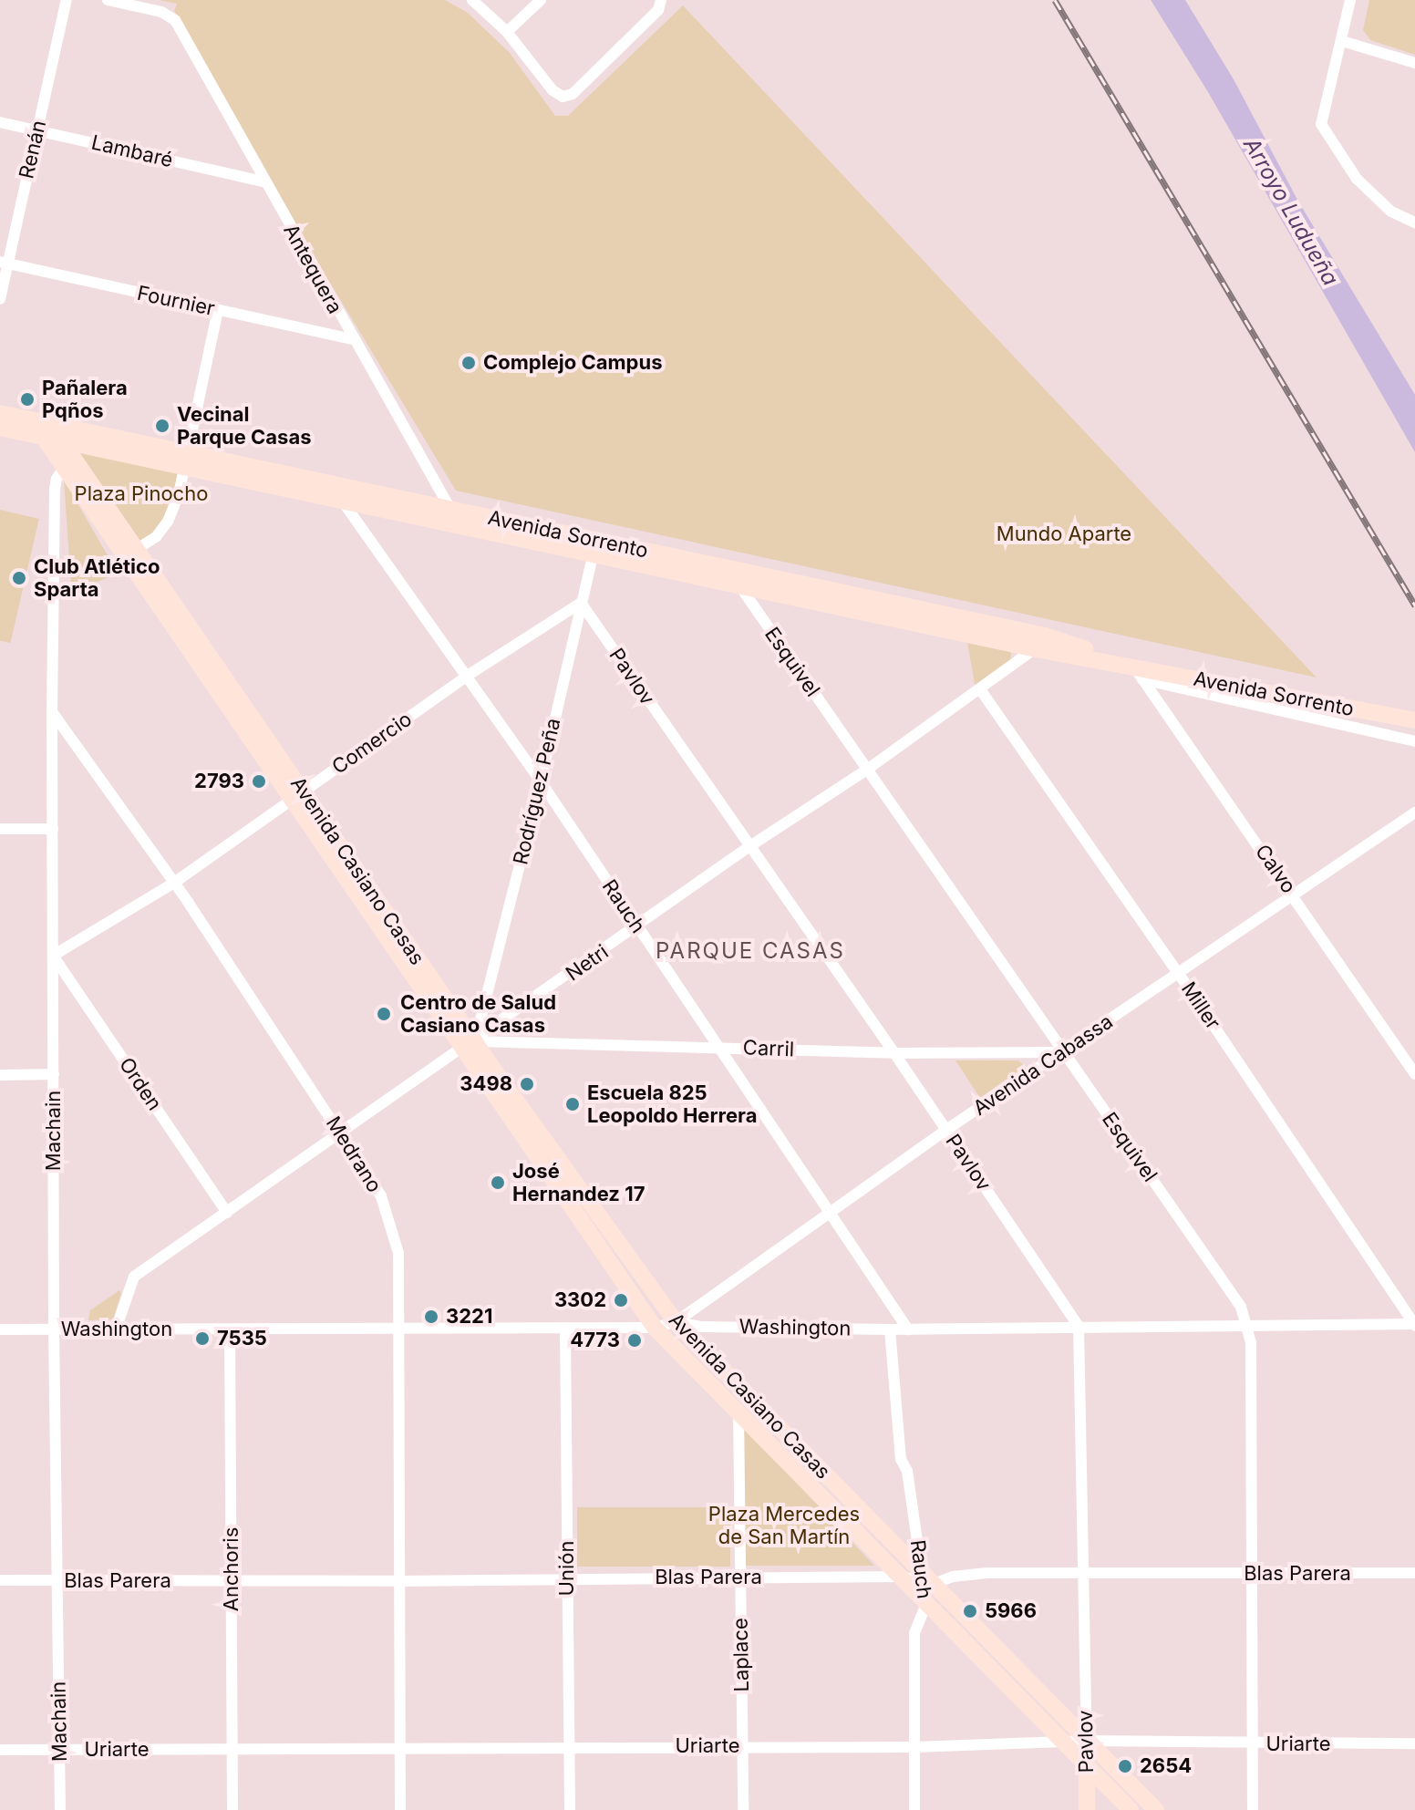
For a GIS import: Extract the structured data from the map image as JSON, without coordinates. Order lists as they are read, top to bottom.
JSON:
{
  "streets": {
    "main road": ["Avenida Sorrento", "Pavlov", "Avenida Casiano Casas"],
    "street": [
      "Renán",
      "Lambaré",
      "Antequera",
      "Fournier",
      "Esquivel",
      "Comercio",
      "Rodríguez Peña",
      "Calvo",
      "Rauch",
      "Netri",
      "Miller",
      "Carril",
      "Avenida Cabassa",
      "Orden",
      "Machain",
      "Medrano",
      "Washington",
      "Unión",
      "Anchoris",
      "Blas Parera",
      "Laplace",
      "Uriarte"
    ]
  },
  "crossings": [
    ["Renán", "Lambaré"],
    ["Renán", "Fournier"],
    ["Lambaré", "Antequera"],
    ["Antequera", "Fournier"],
    ["Antequera", "Avenida Sorrento"],
    ["Avenida Sorrento", "Esquivel"],
    ["Avenida Sorrento", "Rodríguez Peña"],
    ["Avenida Sorrento", "Calvo"],
    ["Avenida Sorrento", "Avenida Casiano Casas"],
    ["Avenida Sorrento", "Rauch"],
    ["Avenida Sorrento", "Netri"],
    ["Esquivel", "Netri"],
    ["Esquivel", "Carril"],
    ["Esquivel", "Avenida Cabassa"],
    ["Esquivel", "Washington"],
    ["Esquivel", "Blas Parera"],
    ["Esquivel", "Uriarte"],
    ["Pavlov", "Comercio"],
    ["Pavlov", "Rodríguez Peña"],
    ["Pavlov", "Avenida Casiano Casas"],
    ["Pavlov", "Netri"],
    ["Pavlov", "Carril"],
    ["Pavlov", "Avenida Cabassa"],
    ["Pavlov", "Washington"],
    ["Pavlov", "Blas Parera"],
    ["Pavlov", "Uriarte"],
    ["Comercio", "Rodríguez Peña"],
    ["Comercio", "Avenida Casiano Casas"],
    ["Comercio", "Rauch"],
    ["Comercio", "Orden"],
    ["Comercio", "Machain"],
    ["Comercio", "Medrano"],
    ["Rodríguez Peña", "Avenida Casiano Casas"],
    ["Rodríguez Peña", "Rauch"],
    ["Rodríguez Peña", "Netri"],
    ["Rodríguez Peña", "Carril"],
    ["Calvo", "Avenida Cabassa"],
    ["Avenida Casiano Casas", "Rauch"],
    ["Avenida Casiano Casas", "Netri"],
    ["Avenida Casiano Casas", "Carril"],
    ["Avenida Casiano Casas", "Avenida Cabassa"],
    ["Avenida Casiano Casas", "Machain"],
    ["Avenida Casiano Casas", "Washington"],
    ["Avenida Casiano Casas", "Blas Parera"],
    ["Avenida Casiano Casas", "Laplace"],
    ["Avenida Casiano Casas", "Uriarte"],
    ["Rauch", "Netri"],
    ["Rauch", "Carril"],
    ["Rauch", "Avenida Cabassa"],
    ["Rauch", "Washington"],
    ["Rauch", "Blas Parera"],
    ["Rauch", "Uriarte"],
    ["Netri", "Miller"],
    ["Netri", "Carril"],
    ["Netri", "Orden"],
    ["Netri", "Medrano"],
    ["Netri", "Washington"],
    ["Miller", "Avenida Cabassa"],
    ["Miller", "Washington"],
    ["Carril", "Avenida Cabassa"],
    ["Avenida Cabassa", "Washington"],
    ["Orden", "Machain"],
    ["Machain", "Medrano"],
    ["Machain", "Washington"],
    ["Machain", "Blas Parera"],
    ["Machain", "Uriarte"],
    ["Medrano", "Washington"],
    ["Medrano", "Blas Parera"],
    ["Medrano", "Uriarte"],
    ["Washington", "Unión"],
    ["Washington", "Anchoris"],
    ["Unión", "Blas Parera"],
    ["Unión", "Uriarte"],
    ["Anchoris", "Blas Parera"],
    ["Anchoris", "Uriarte"],
    ["Blas Parera", "Laplace"],
    ["Laplace", "Uriarte"]
  ],
  "districts": ["PARQUE CASAS"],
  "water": ["Arroyo Ludueña"],
  "parks": ["Plaza Pinocho", "Mundo Aparte", "Plaza Mercedes de San Martín"],
  "places": [
    "Complejo Campus",
    "Pañalera Pqños",
    "Vecinal Parque Casas",
    "Club Atlético Sparta",
    "2793",
    "Centro de Salud Casiano Casas",
    "3498",
    "Escuela 825 Leopoldo Herrera",
    "José Hernandez 17",
    "3302",
    "3221",
    "7535",
    "4773",
    "5966",
    "2654"
  ]
}
